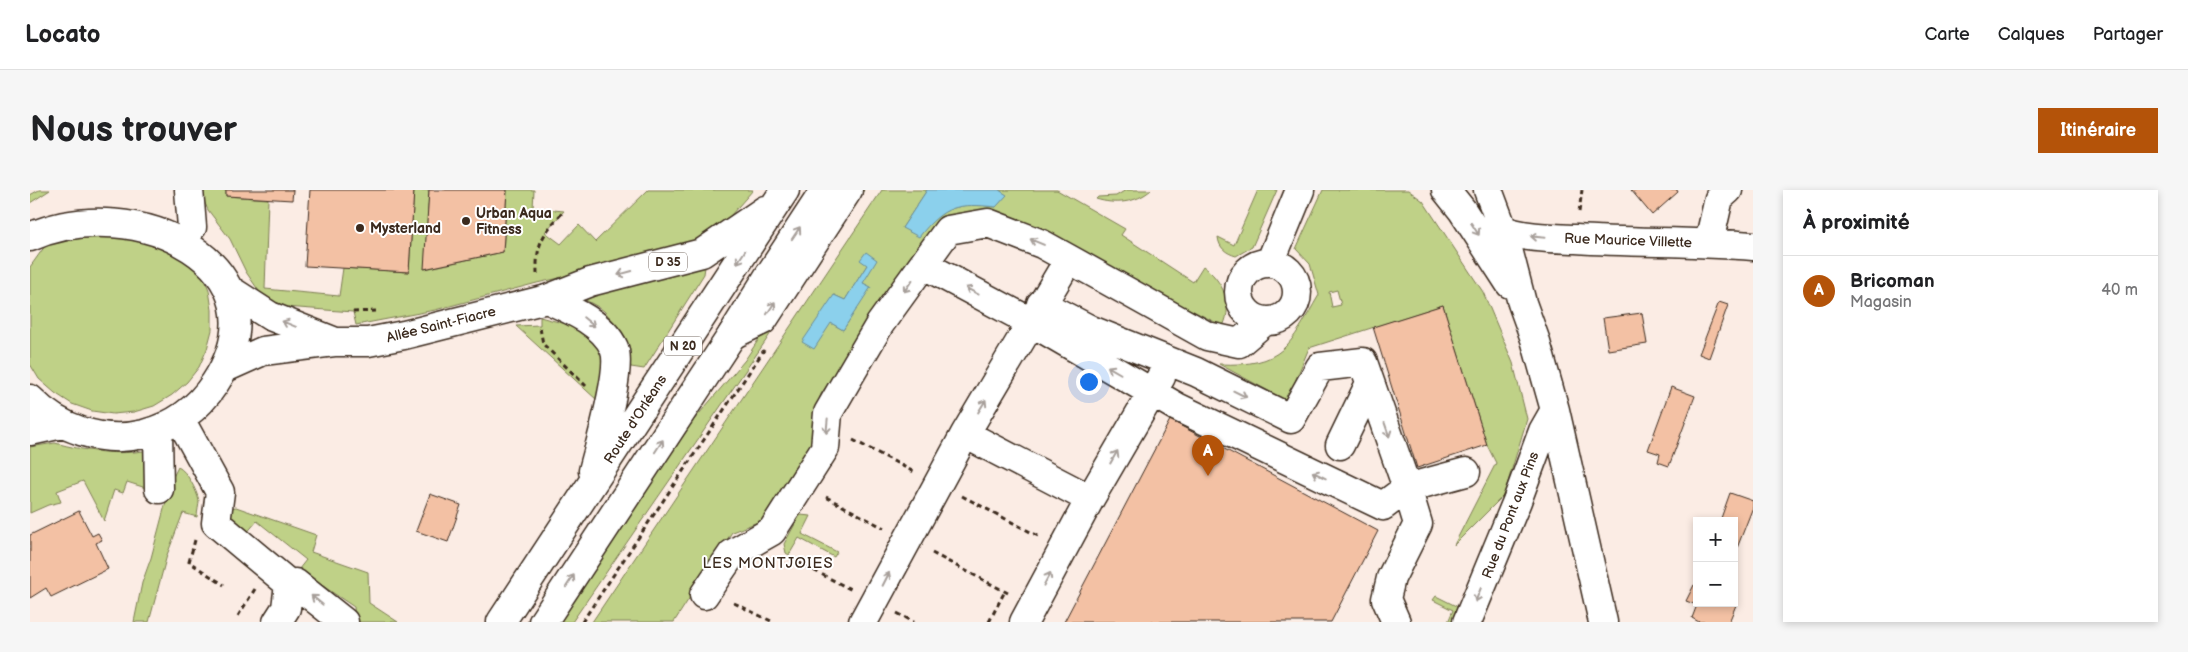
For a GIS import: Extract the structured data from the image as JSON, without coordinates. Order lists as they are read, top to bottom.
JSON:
{
  "streets": {
    "street": [
      "Rue Maurice Villette",
      "D 35",
      "Allée Saint-Fiacre",
      "N 20",
      "Route d'Orléans",
      "Rue du Pont aux Pins"
    ]
  },
  "crossings": [
    ["D 35", "Allée Saint-Fiacre"],
    ["D 35", "Route d'Orléans"]
  ],
  "one_way": ["Rue Maurice Villette", "Rue du Pont aux Pins"],
  "districts": ["LES MONTJOIES"],
  "places": ["Urban Aqua Fitness", "Mysterland"],
  "page": {
    "header": "Locato",
    "nav": ["Carte", "Calques", "Partager"],
    "buttons": "Itinéraire",
    "title": "Nous trouver",
    "heading": "À proximité",
    "list": [
      {
        "mark": "A",
        "name": "Bricoman",
        "note": "Magasin",
        "value": "40 m"
      }
    ],
    "pins": "A",
    "map_buttons": ["+", "−"]
  }
}
